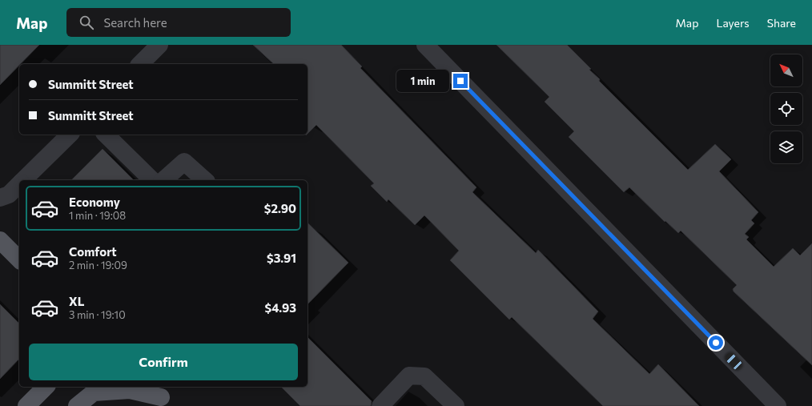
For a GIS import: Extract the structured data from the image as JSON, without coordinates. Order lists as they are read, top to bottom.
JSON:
{
  "north": "top left",
  "page": {
    "header": "Map",
    "search": "Search here",
    "nav": ["Map", "Layers", "Share"],
    "banner": ["Summitt Street", "Summitt Street"],
    "bubble": "1 min",
    "list": [
      {
        "name": "Economy",
        "note": "1 min · 19:08",
        "value": "$2.90"
      },
      {
        "name": "Comfort",
        "note": "2 min · 19:09",
        "value": "$3.91"
      },
      {
        "name": "XL",
        "note": "3 min · 19:10",
        "value": "$4.93"
      }
    ],
    "buttons": "Confirm"
  }
}
